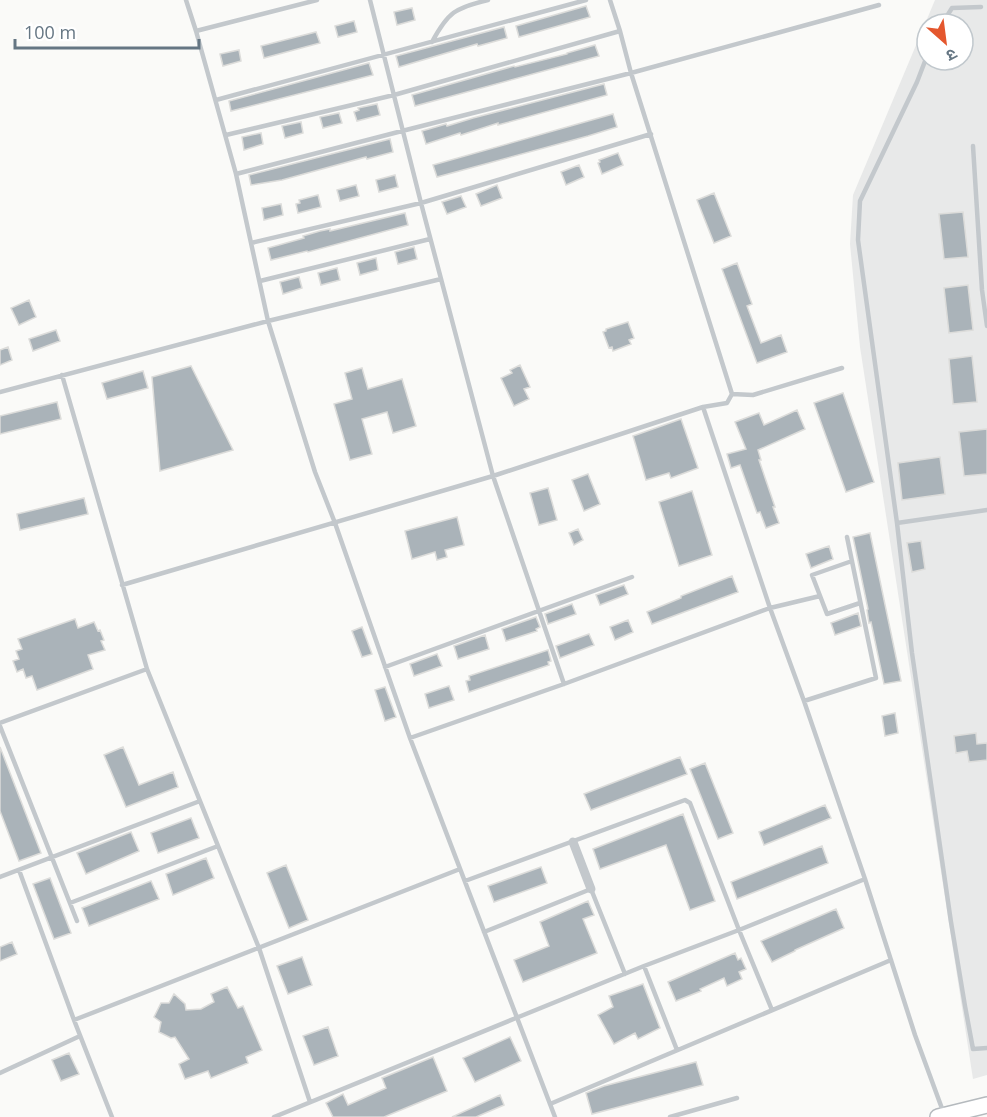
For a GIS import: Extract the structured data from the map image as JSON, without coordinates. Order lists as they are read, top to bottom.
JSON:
{
  "scale_bar": "100 m",
  "north": "bottom right"
}
